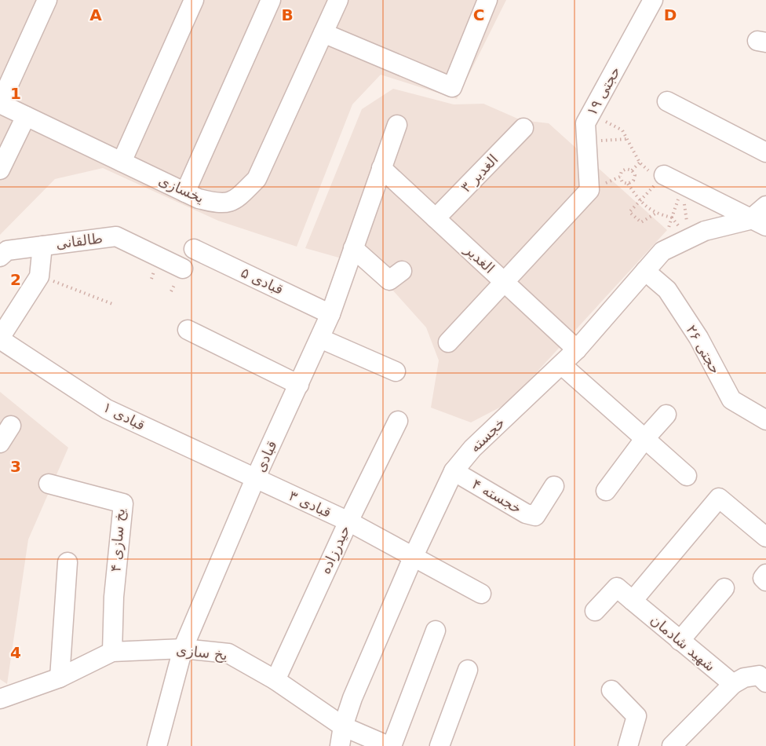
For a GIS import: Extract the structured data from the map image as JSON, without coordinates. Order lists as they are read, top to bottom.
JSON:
{
  "streets": {
    "street": [
      "حجتی ۱۹",
      "الغدیر ۳",
      "یخسازی",
      "طالقانی",
      "الغدیر",
      "قبادی ۵",
      "حجتی ۲۶",
      "قبادی ۱",
      "خجسته",
      "قبادی",
      "خجسته ۴",
      "قبادی ۳",
      "یخ سازی ۴",
      "حیدرزاده",
      "شهید شادمان",
      "یخ سازی"
    ]
  },
  "crossings": [
    ["حجتی ۱۹", "الغدیر"],
    ["الغدیر ۳", "الغدیر"],
    ["الغدیر", "خجسته"],
    ["الغدیر", "قبادی"],
    ["قبادی ۵", "قبادی"],
    ["حجتی ۲۶", "خجسته"],
    ["قبادی ۱", "قبادی"],
    ["قبادی ۱", "قبادی ۳"],
    ["خجسته", "خجسته ۴"],
    ["خجسته", "قبادی ۳"],
    ["خجسته", "یخ سازی"],
    ["قبادی", "قبادی ۳"],
    ["قبادی", "یخ سازی"],
    ["قبادی ۳", "حیدرزاده"],
    ["یخ سازی ۴", "یخ سازی"],
    ["حیدرزاده", "یخ سازی"]
  ],
  "grid": {
    "columns": [
      "A",
      "B",
      "C",
      "D"
    ],
    "rows": [
      "1",
      "2",
      "3",
      "4"
    ]
  }
}
